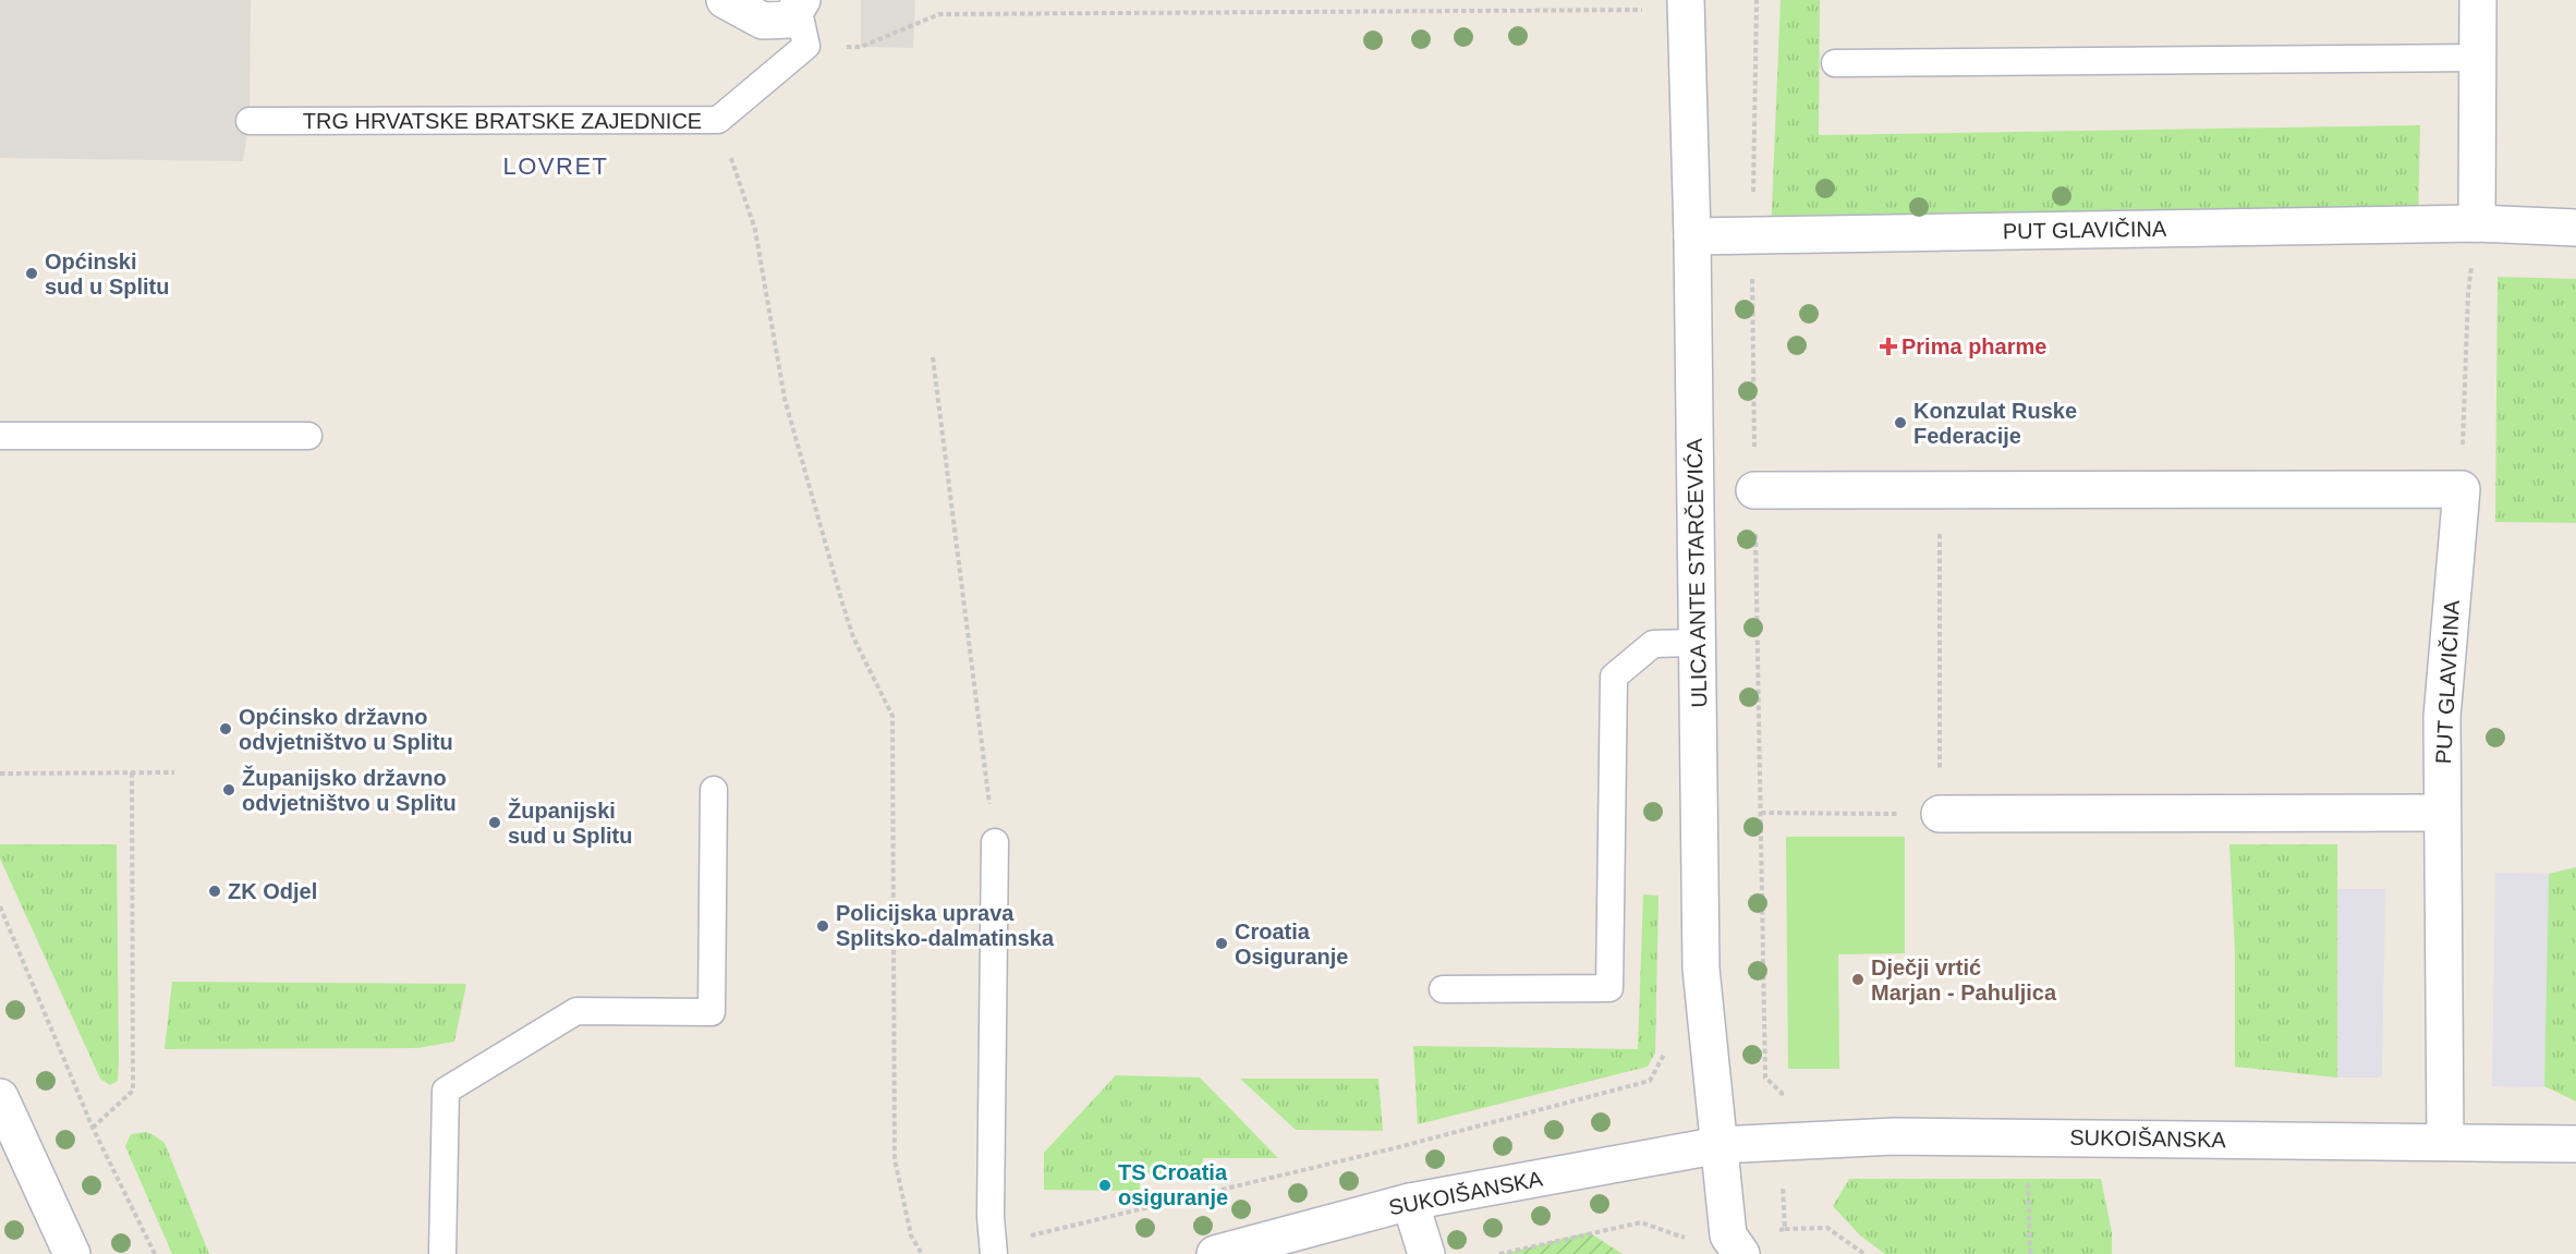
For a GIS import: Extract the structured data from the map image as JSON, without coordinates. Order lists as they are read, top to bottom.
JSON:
{
  "streets": {
    "street": ["PUT GLAVIČINA", "ULICA ANTE STARČEVIĆA", "SUKOIŠANSKA"],
    "lane": ["TRG HRVATSKE BRATSKE ZAJEDNICE"]
  },
  "crossings": [
    ["PUT GLAVIČINA", "ULICA ANTE STARČEVIĆA"],
    ["PUT GLAVIČINA", "SUKOIŠANSKA"],
    ["ULICA ANTE STARČEVIĆA", "SUKOIŠANSKA"]
  ],
  "districts": ["LOVRET"],
  "places": {
    "other": [
      "Općinski sud u Splitu",
      "Konzulat Ruske Federacije",
      "Općinsko državno odvjetništvo u Splitu",
      "Županijsko državno odvjetništvo u Splitu",
      "Županijski sud u Splitu",
      "ZK Odjel",
      "Policijska uprava Splitsko-dalmatinska",
      "Croatia Osiguranje",
      "Dječji vrtić Marjan - Pahuljica",
      "TS Croatia osiguranje"
    ],
    "health": ["Prima pharme"]
  }
}
